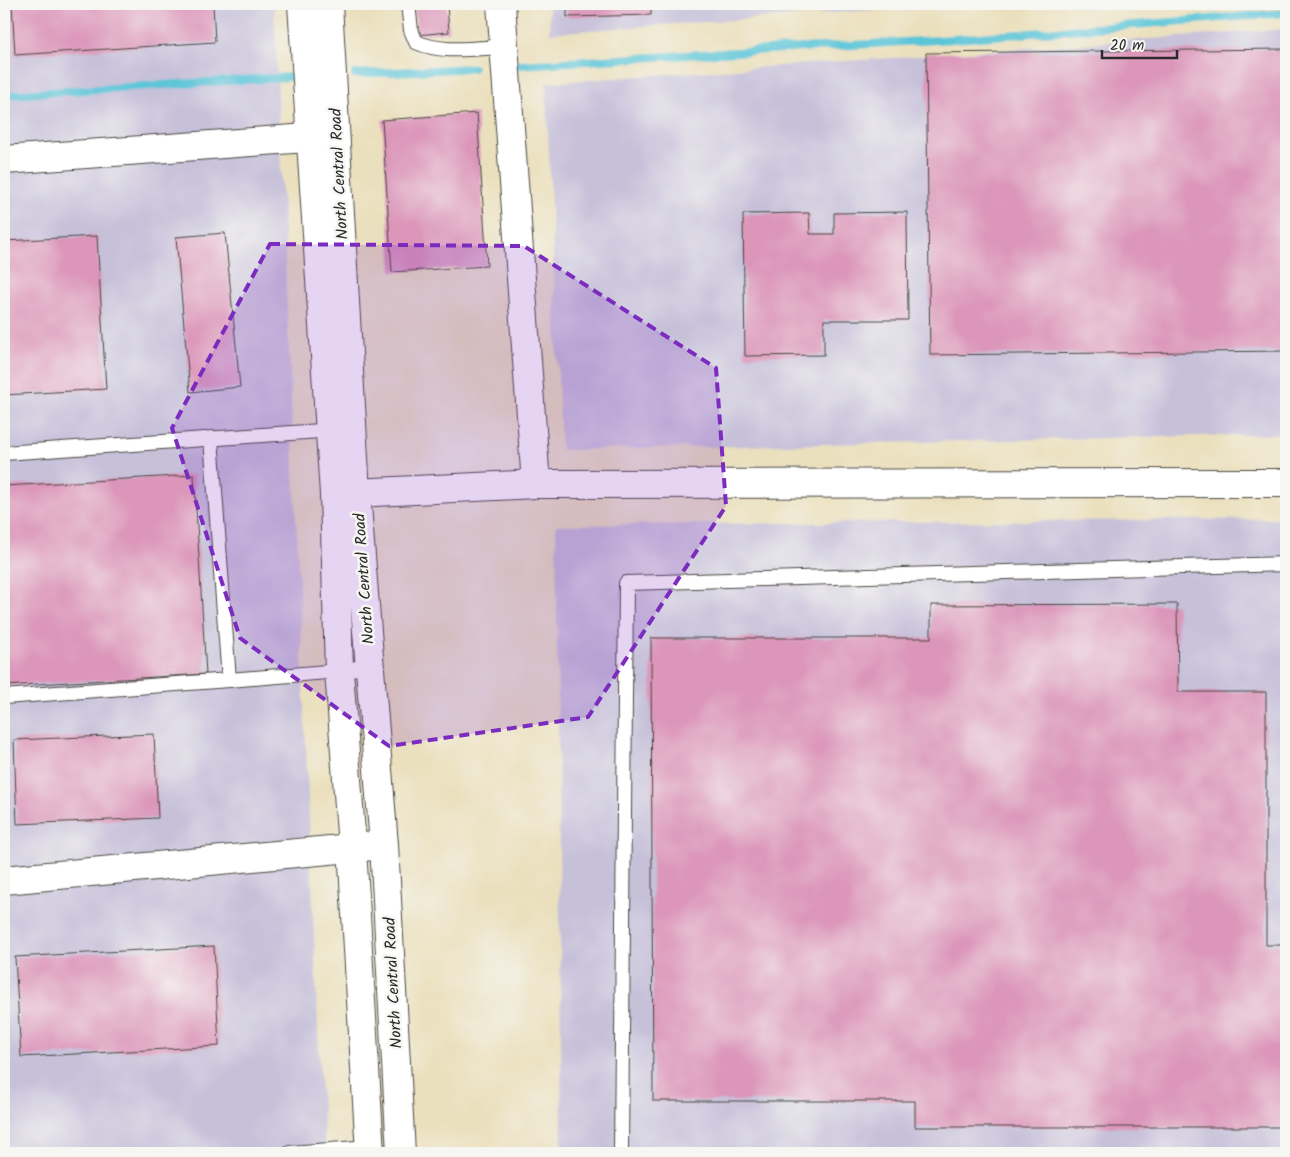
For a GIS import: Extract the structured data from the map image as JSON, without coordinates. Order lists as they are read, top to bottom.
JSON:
{
  "streets": {
    "street": ["North Central Road"]
  },
  "scale_bar": "20 m"
}
